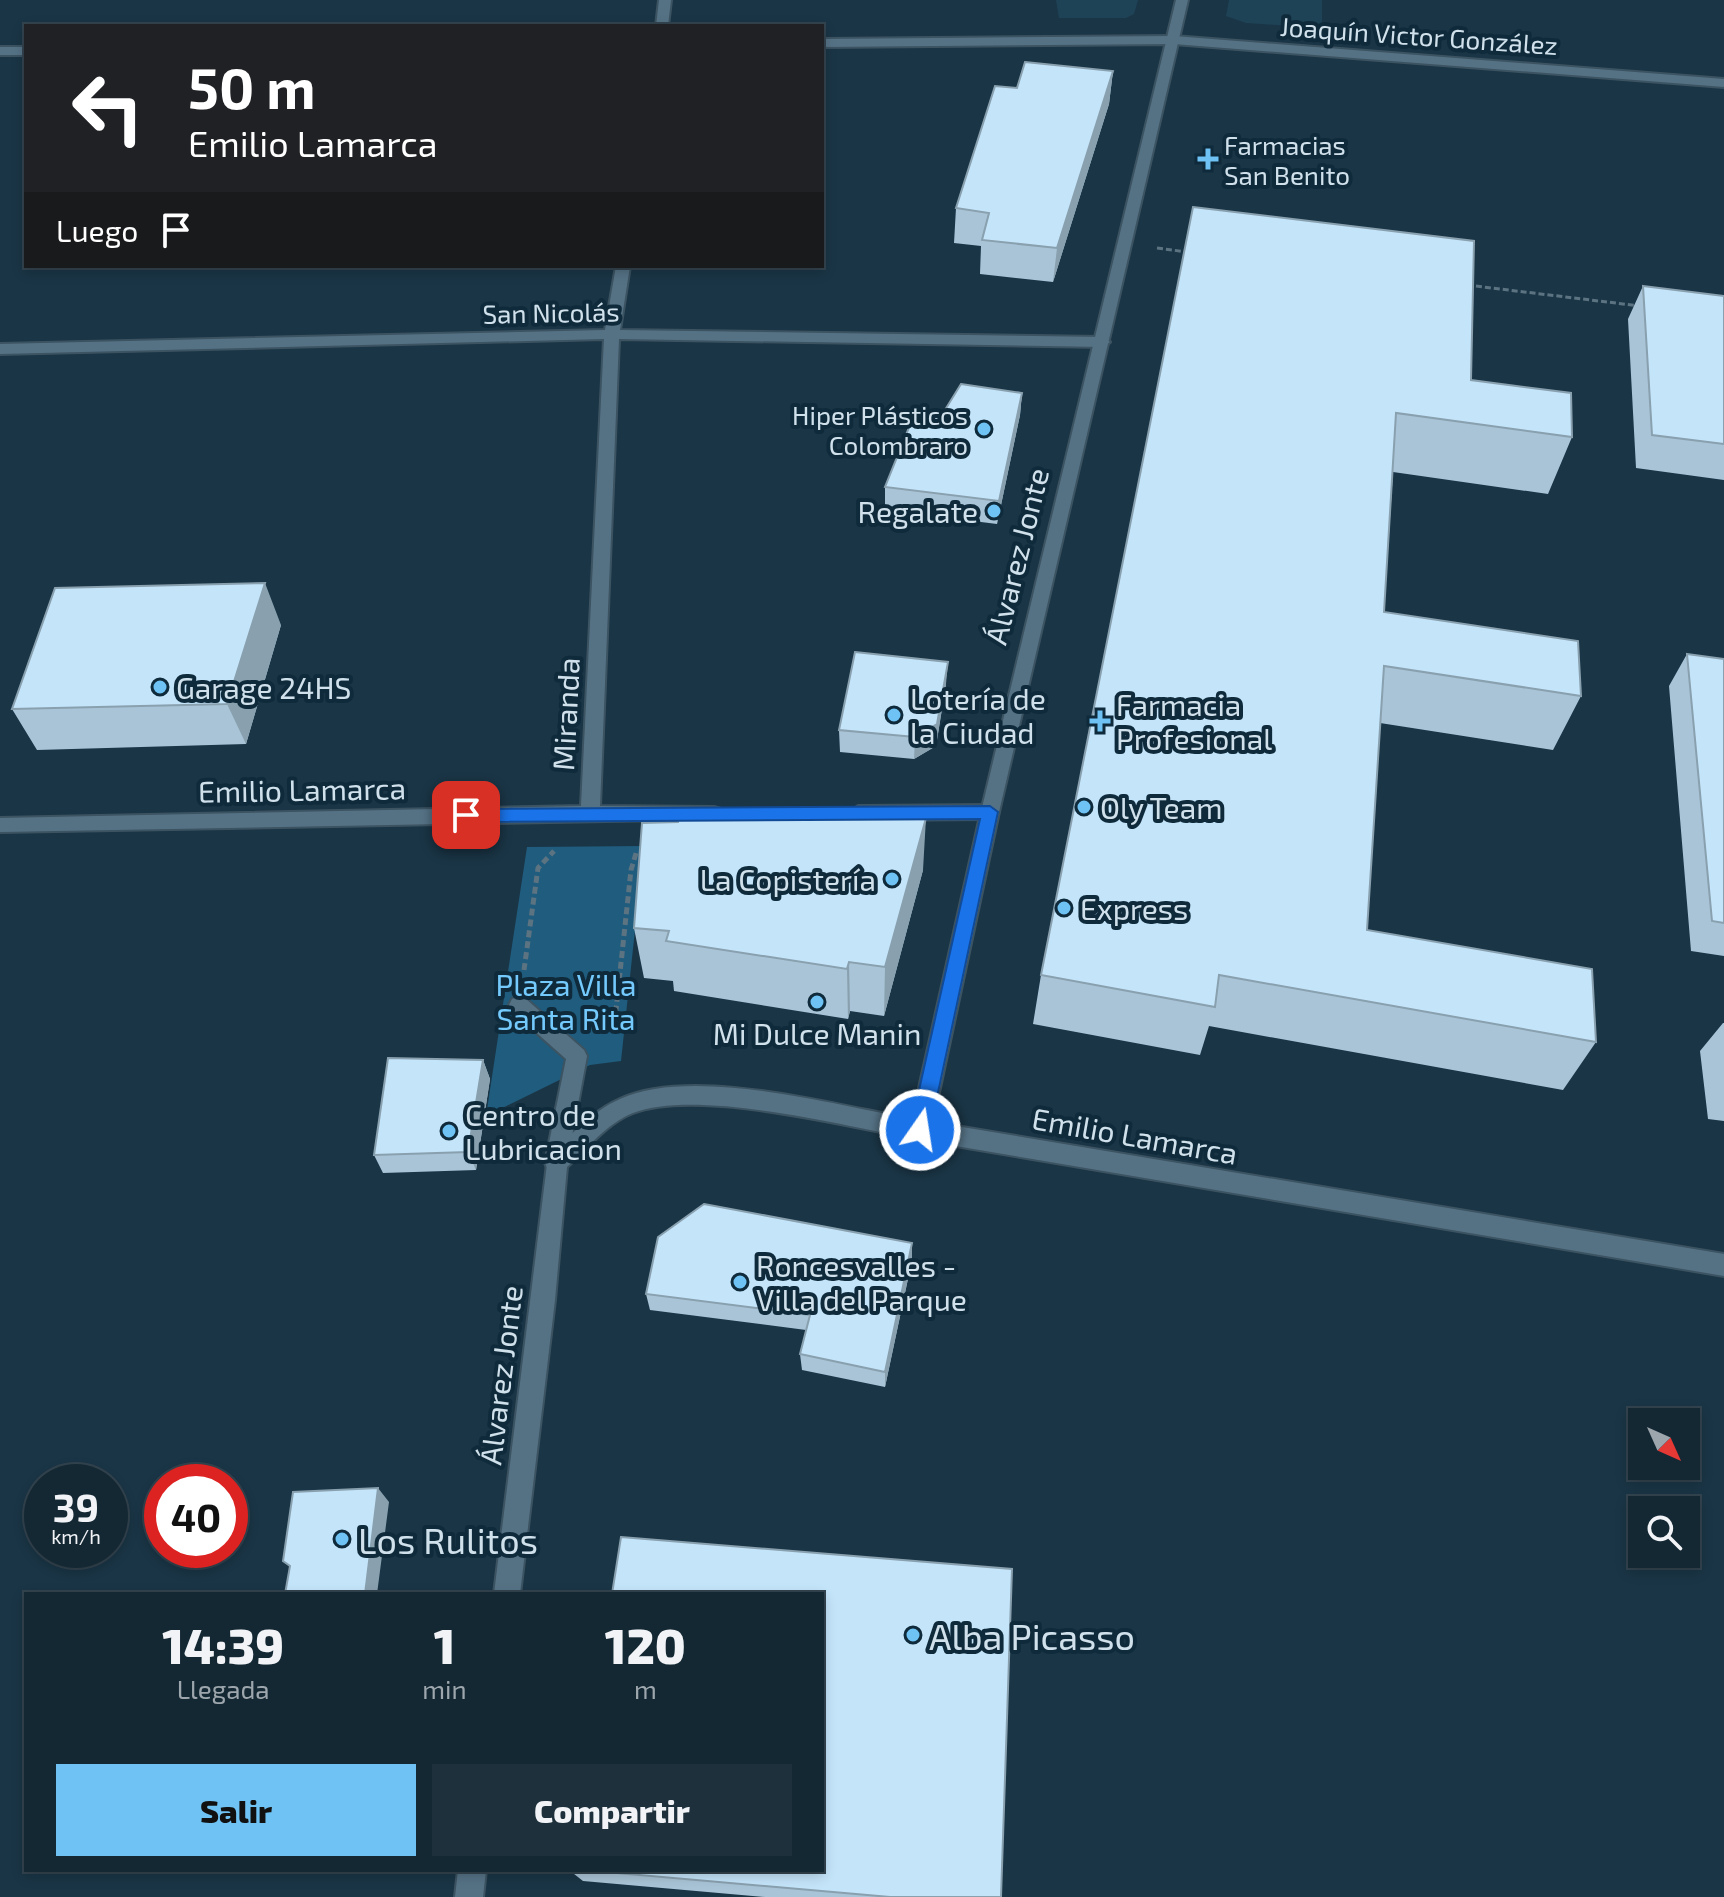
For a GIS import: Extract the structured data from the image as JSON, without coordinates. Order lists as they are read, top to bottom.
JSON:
{
  "streets": {
    "street": [
      "Joaquín Victor González",
      "San Nicolás",
      "Álvarez Jonte",
      "Miranda",
      "Emilio Lamarca"
    ]
  },
  "crossings": [
    ["Joaquín Victor González", "Álvarez Jonte"],
    ["San Nicolás", "Álvarez Jonte"],
    ["San Nicolás", "Miranda"],
    ["Álvarez Jonte", "Emilio Lamarca"],
    ["Miranda", "Emilio Lamarca"]
  ],
  "parks": ["Plaza Villa Santa Rita"],
  "places": {
    "health": ["Farmacias San Benito", "Farmacia Profesional"],
    "other": [
      "Hiper Plásticos Colombraro",
      "Regalate",
      "Garage 24HS",
      "Lotería de la Ciudad",
      "Oly Team",
      "La Copistería",
      "Express",
      "Mi Dulce Manin",
      "Centro de Lubricacion",
      "Roncesvalles - Villa del Parque",
      "Los Rulitos",
      "Alba Picasso"
    ]
  },
  "north": "bottom right",
  "page": {
    "turn": ["50 m", "Emilio Lamarca"],
    "then": "Luego",
    "speed": "39 km/h",
    "limit": "40",
    "eta": [
      "14:39",
      "Llegada",
      "1",
      "min",
      "120",
      "m"
    ],
    "buttons": ["Salir", "Compartir"]
  }
}
